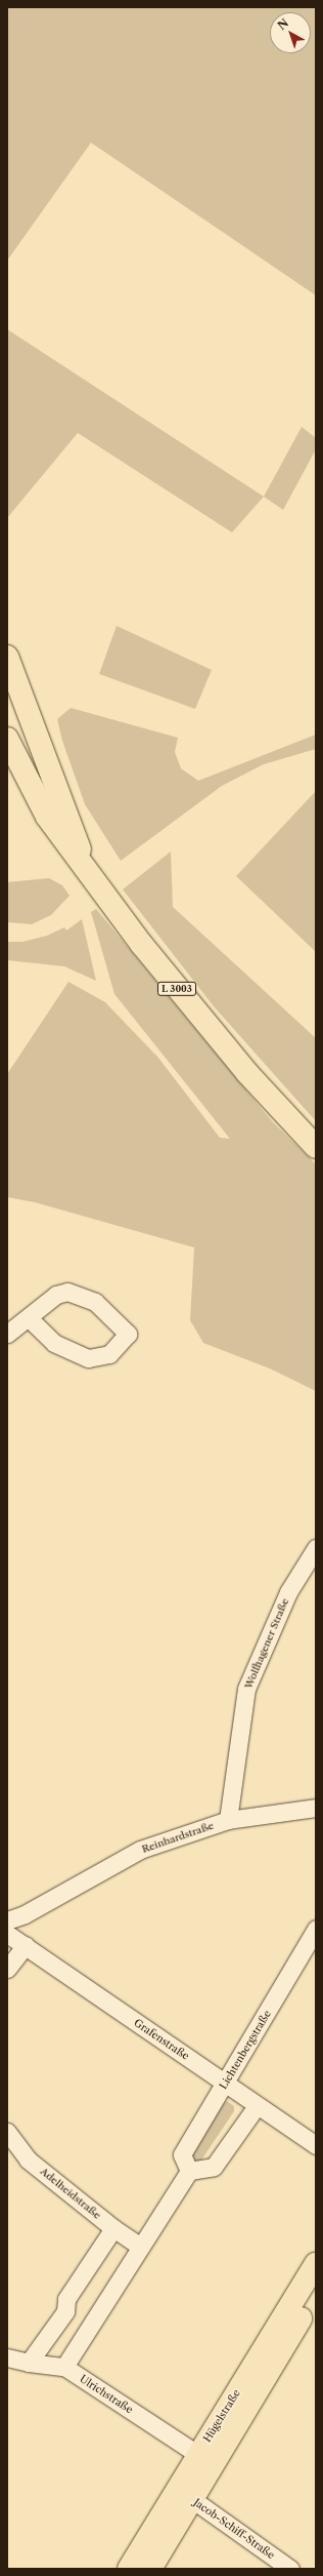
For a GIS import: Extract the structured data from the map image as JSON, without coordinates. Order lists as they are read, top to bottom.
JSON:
{
  "streets": {
    "main road": ["L 3003", "Hügelstraße"],
    "street": [
      "Wolfhagener Straße",
      "Reinhardstraße",
      "Grafenstraße",
      "Lichtenbergstraße",
      "Adelheidstraße",
      "Ulrichstraße",
      "Jacob-Schiff-Straße"
    ]
  },
  "crossings": [
    ["Wolfhagener Straße", "Reinhardstraße"],
    ["Grafenstraße", "Lichtenbergstraße"],
    ["Ulrichstraße", "Hügelstraße"],
    ["Hügelstraße", "Jacob-Schiff-Straße"]
  ],
  "north": "top left"
}
